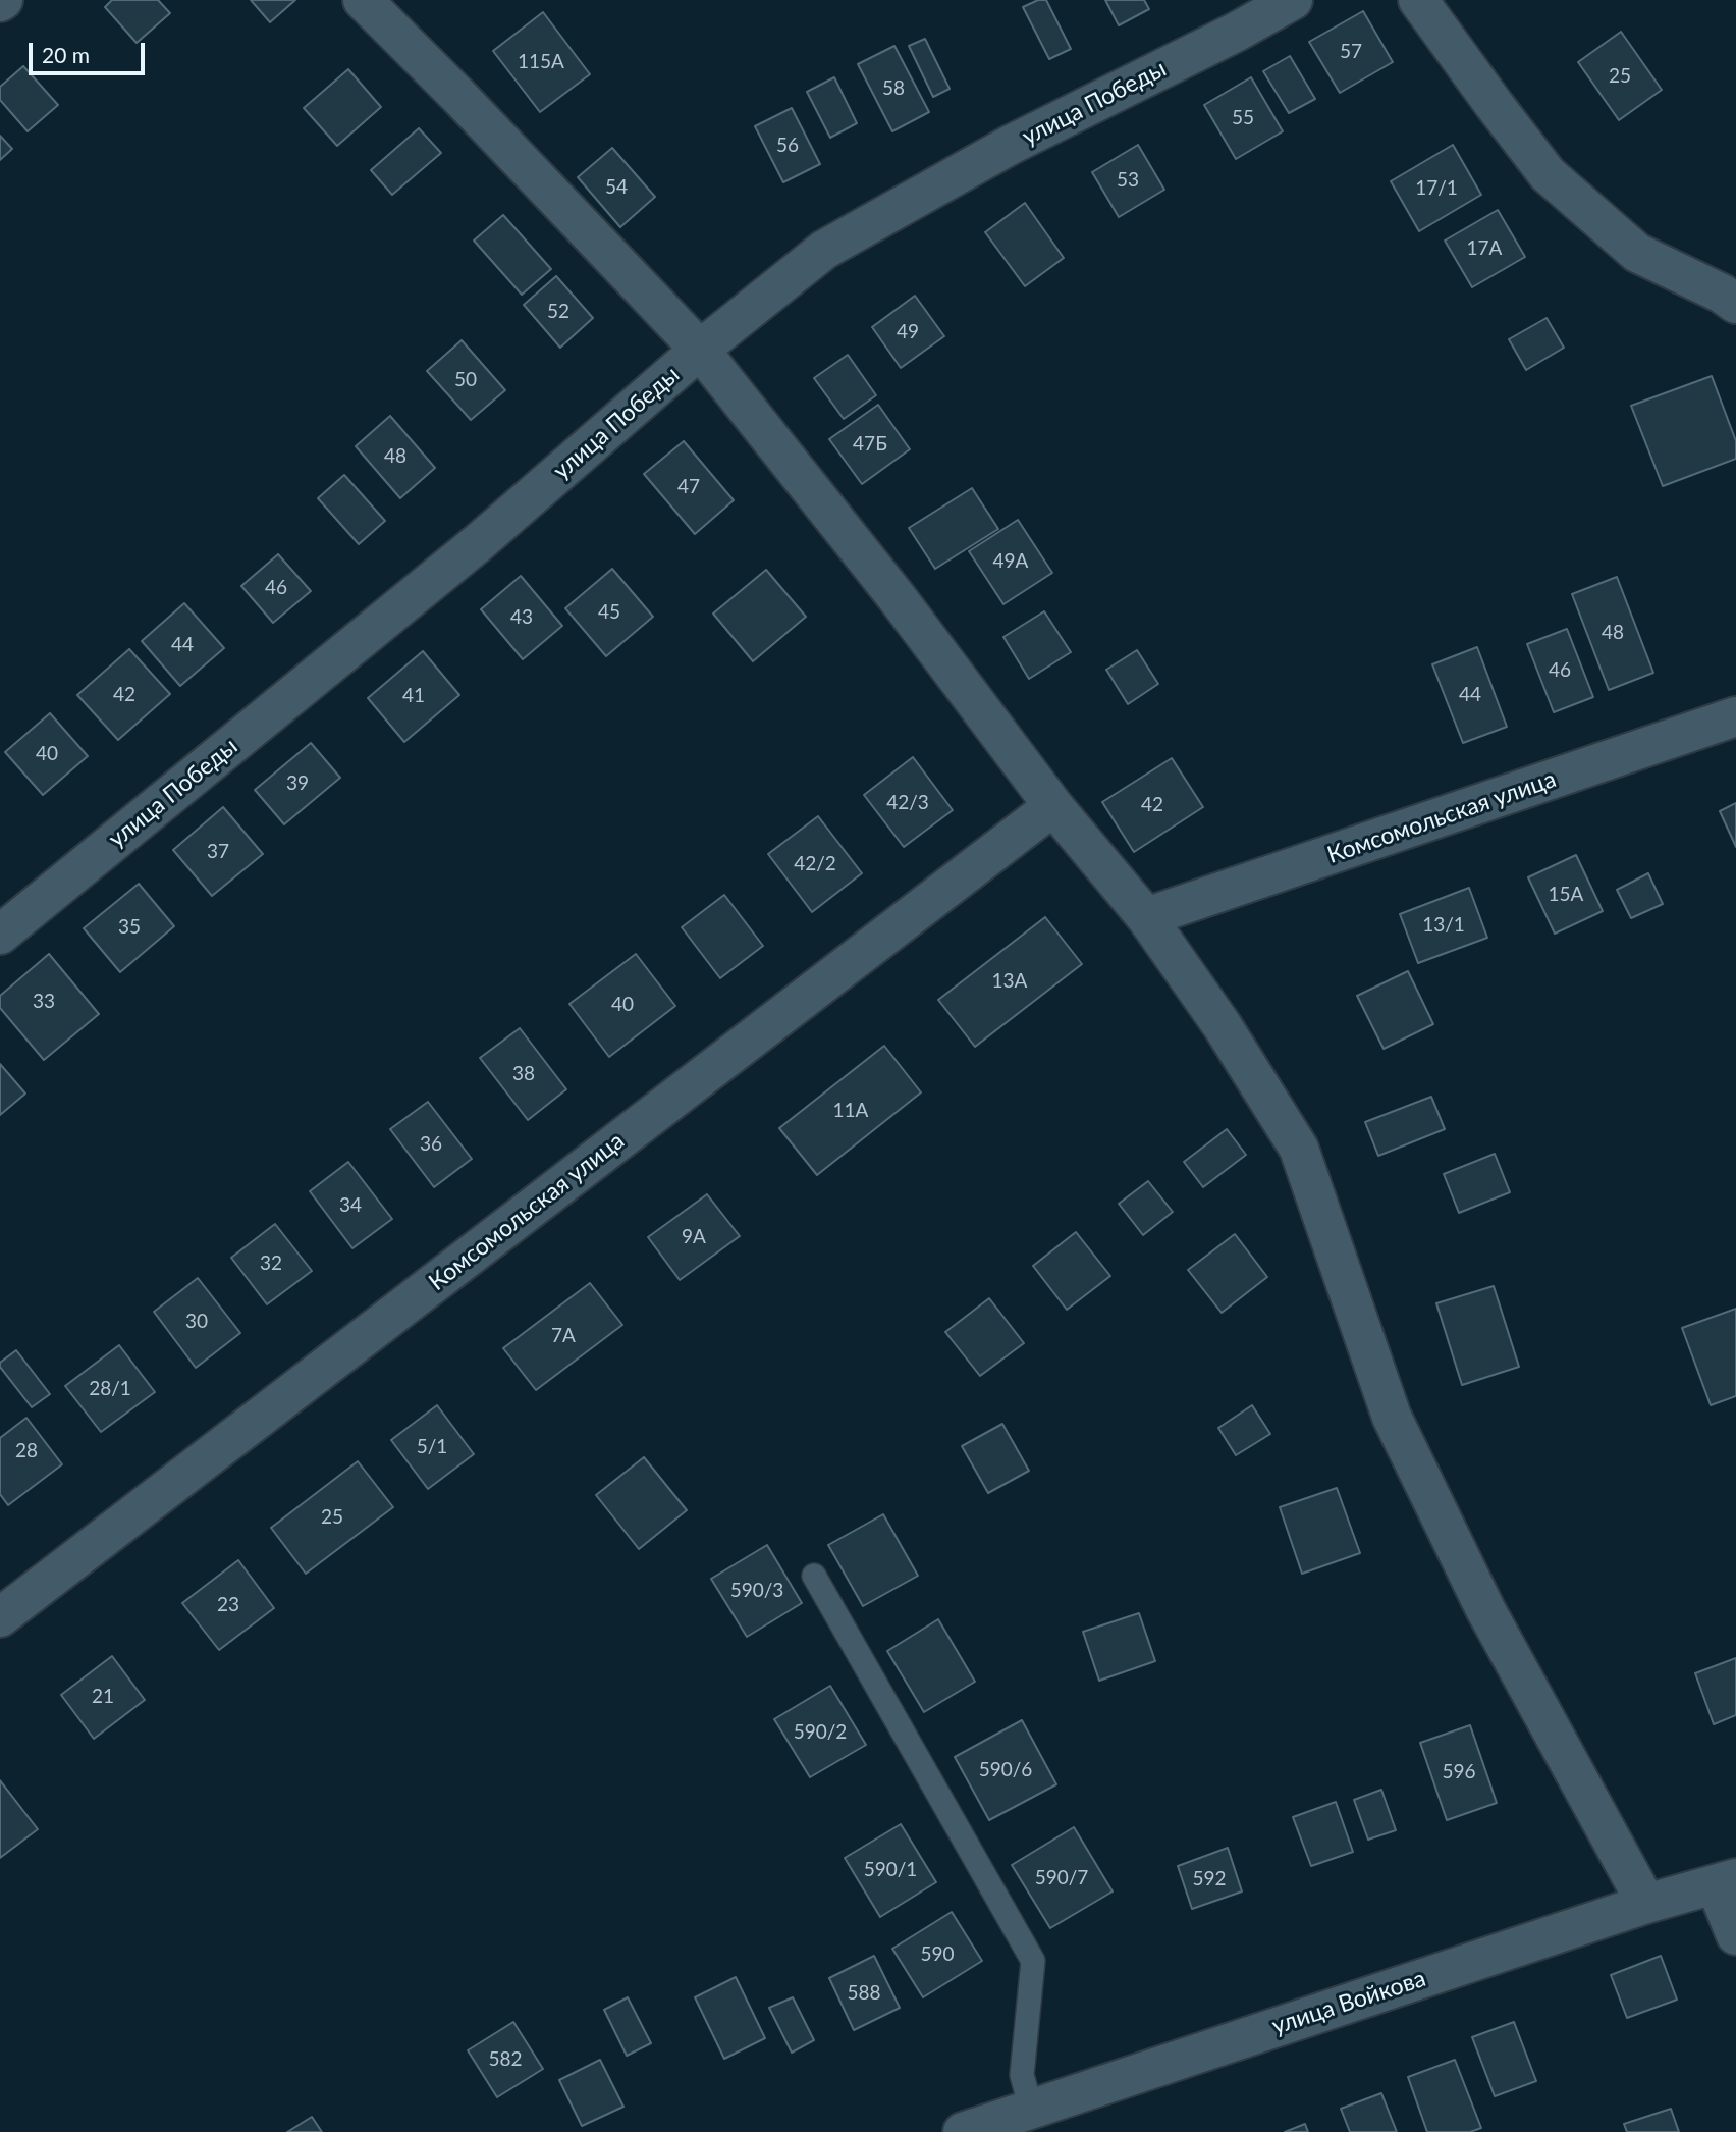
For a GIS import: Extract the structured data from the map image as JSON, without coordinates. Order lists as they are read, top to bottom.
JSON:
{
  "streets": {
    "street": ["улица Победы", "Комсомольская улица", "улица Войкова"]
  },
  "house_numbers": [
    "57",
    "115А",
    "25",
    "58",
    "55",
    "56",
    "53",
    "54",
    "17/1",
    "17А",
    "52",
    "49",
    "50",
    "47Б",
    "48",
    "47",
    "49А",
    "46",
    "45",
    "43",
    "48",
    "44",
    "46",
    "42",
    "44",
    "41",
    "40",
    "39",
    "42/3",
    "42",
    "37",
    "42/2",
    "15А",
    "13/1",
    "35",
    "13А",
    "33",
    "40",
    "38",
    "11А",
    "36",
    "34",
    "9А",
    "32",
    "30",
    "7А",
    "28/1",
    "5/1",
    "28",
    "25",
    "590/3",
    "23",
    "21",
    "590/2",
    "590/6",
    "596",
    "590/1",
    "590/7",
    "592",
    "590",
    "588",
    "582"
  ],
  "scale_bar": "20 m"
}
